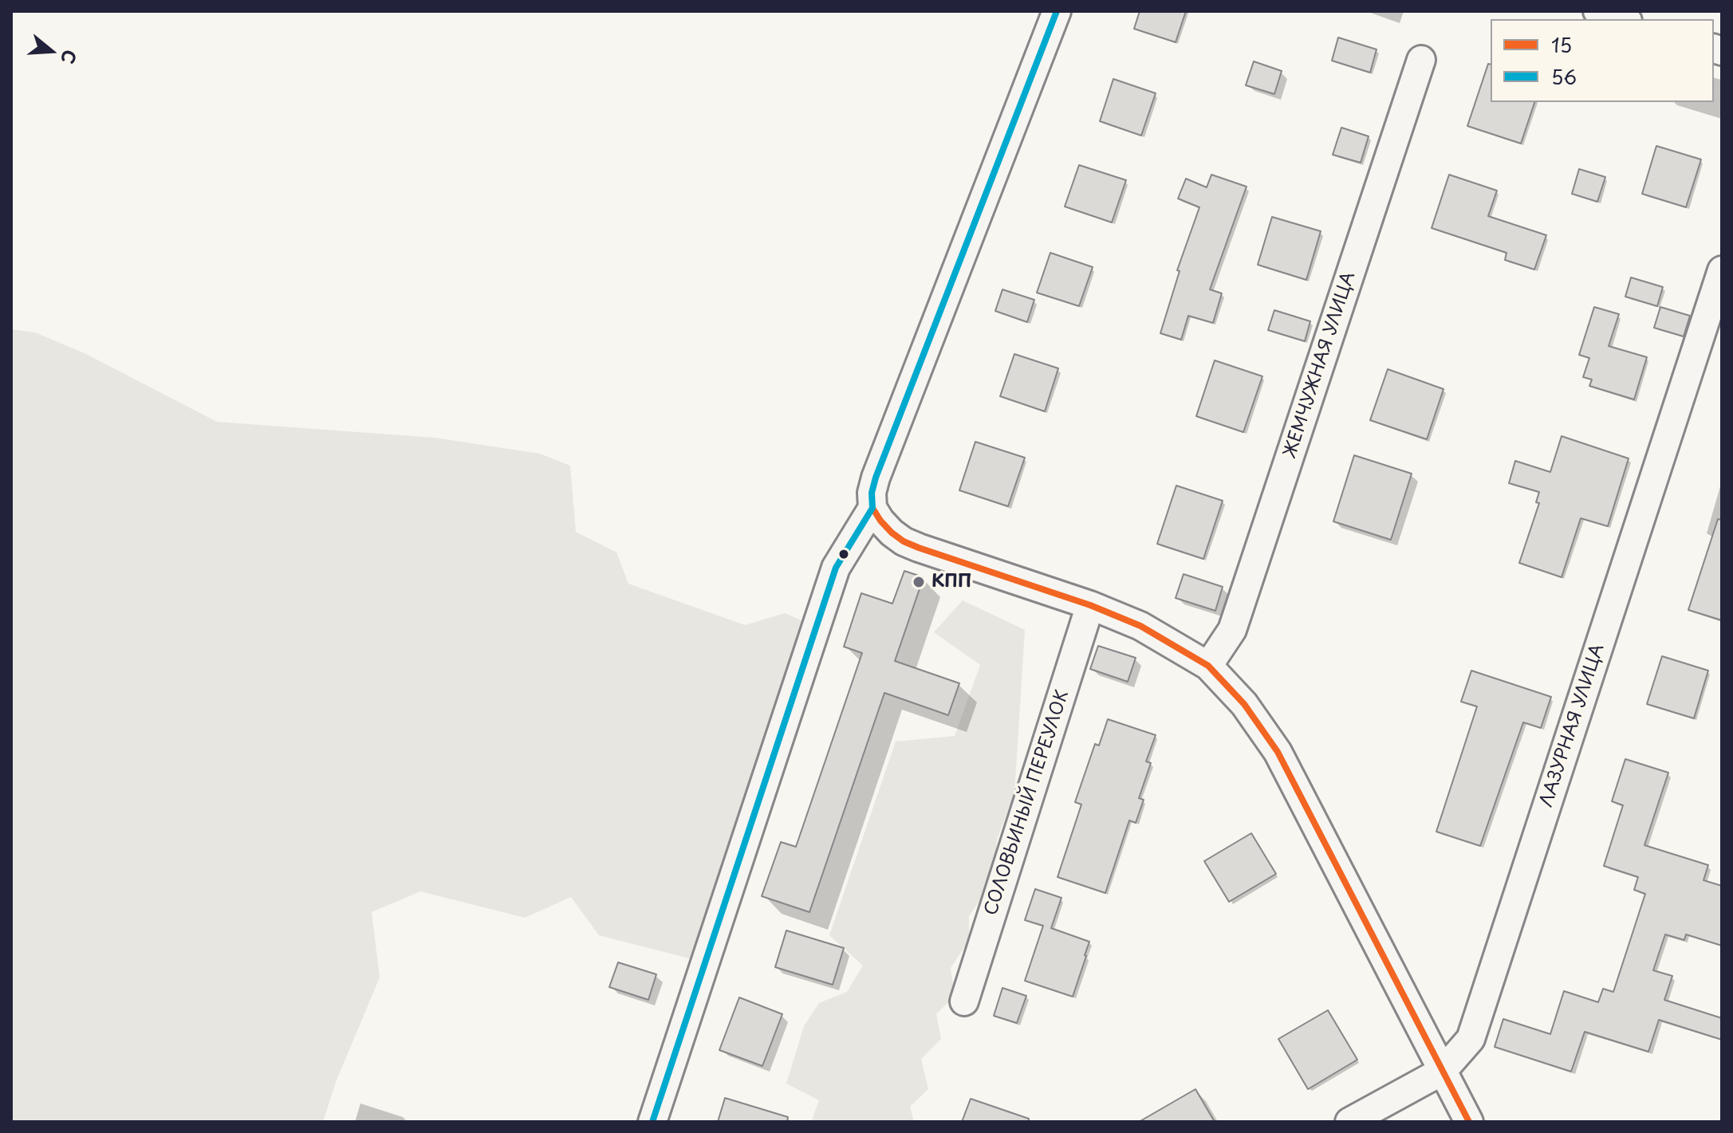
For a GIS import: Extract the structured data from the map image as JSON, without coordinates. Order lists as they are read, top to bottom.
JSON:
{
  "streets": {
    "street": ["ЖЕМЧУЖНАЯ УЛИЦА", "ЛАЗУРНАЯ УЛИЦА", "СОЛОВЬИНЫЙ ПЕРЕУЛОК"]
  },
  "places": ["КПП"],
  "lines": ["transit line 56", "transit line 15"],
  "legend": ["15", "56"],
  "north": "right"
}
